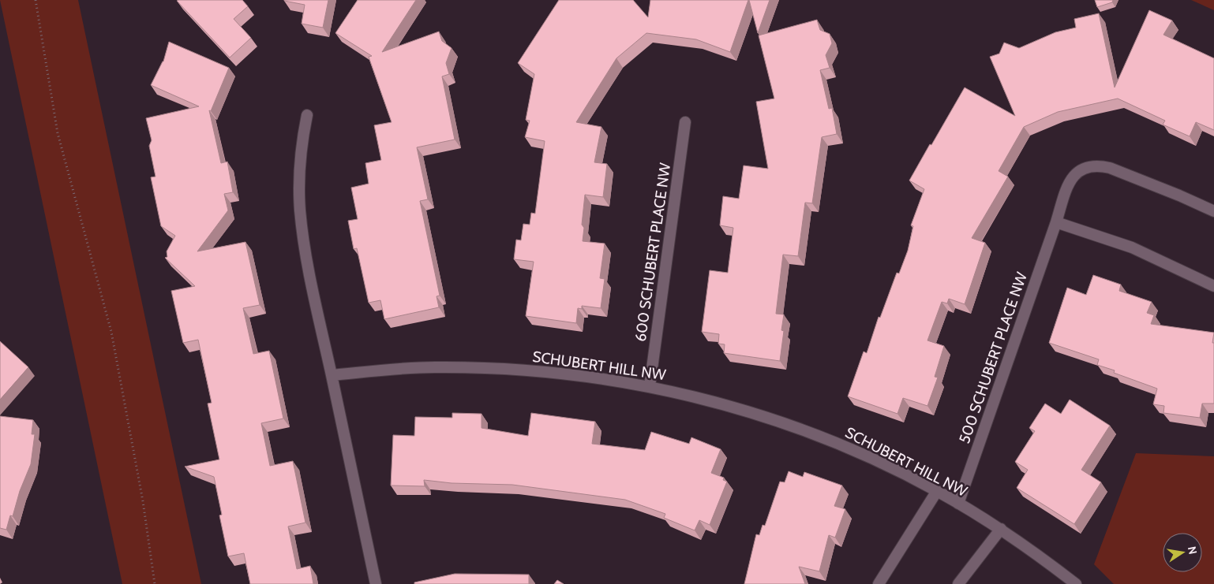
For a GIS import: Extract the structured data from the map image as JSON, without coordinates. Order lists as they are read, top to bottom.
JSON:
{
  "streets": {
    "street": ["600 SCHUBERT PLACE NW", "500 SCHUBERT PLACE NW", "SCHUBERT HILL NW"]
  },
  "crossings": [
    ["600 SCHUBERT PLACE NW", "SCHUBERT HILL NW"],
    ["500 SCHUBERT PLACE NW", "SCHUBERT HILL NW"]
  ],
  "north": "right"
}
